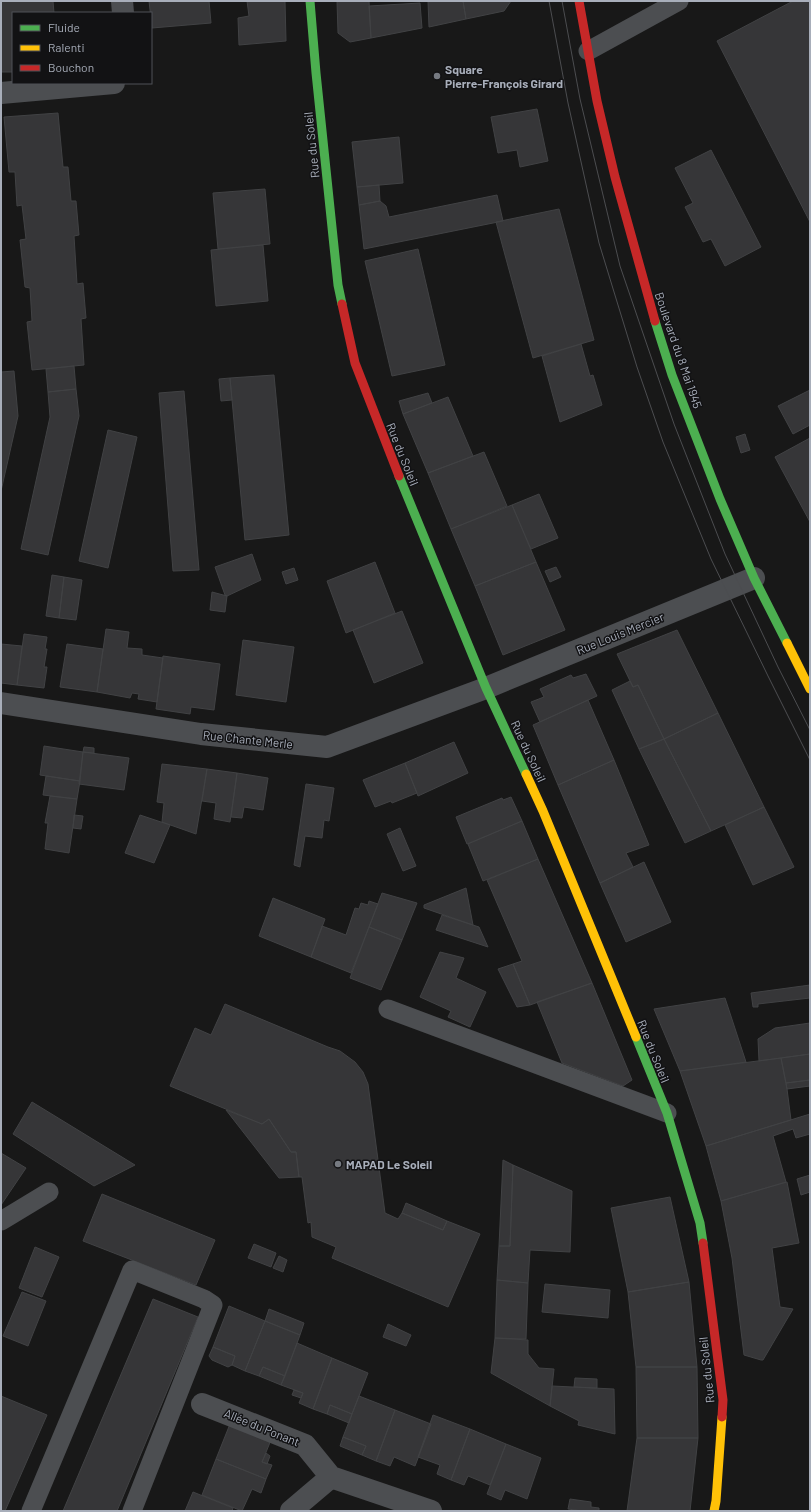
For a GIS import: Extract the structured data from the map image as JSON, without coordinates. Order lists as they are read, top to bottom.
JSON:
{
  "streets": {
    "street": [
      "Rue du Soleil",
      "Boulevard du 8 Mai 1945",
      "Rue Louis Mercier",
      "Rue Chante Merle",
      "Allée du Ponant"
    ]
  },
  "crossings": [
    ["Rue du Soleil", "Rue Louis Mercier"],
    ["Rue du Soleil", "Rue Chante Merle"],
    ["Boulevard du 8 Mai 1945", "Rue Louis Mercier"],
    ["Rue Louis Mercier", "Rue Chante Merle"]
  ],
  "places": ["Square Pierre-François Girard", "MAPAD Le Soleil"],
  "legend": ["Fluide", "Ralenti", "Bouchon"]
}
